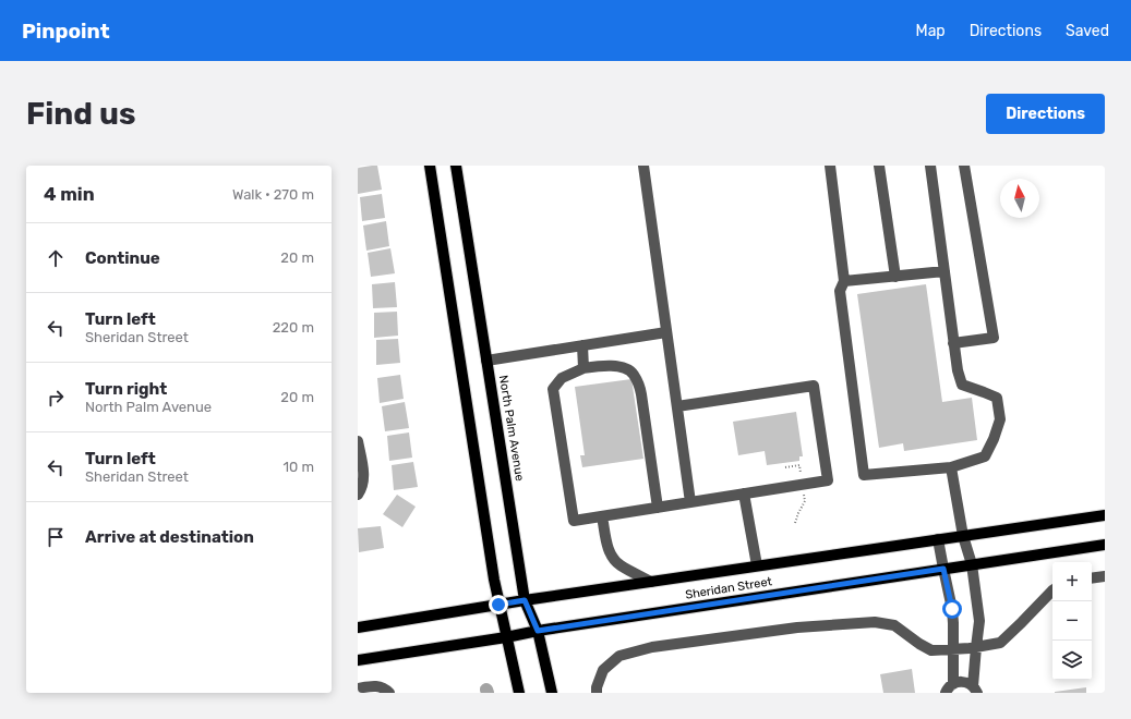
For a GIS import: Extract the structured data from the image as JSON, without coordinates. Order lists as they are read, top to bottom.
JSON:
{
  "streets": {
    "main road": ["North Palm Avenue", "Sheridan Street"]
  },
  "crossings": [
    ["North Palm Avenue", "Sheridan Street"]
  ],
  "north": "top",
  "page": {
    "header": "Pinpoint",
    "nav": ["Map", "Directions", "Saved"],
    "buttons": "Directions",
    "title": "Find us",
    "heading": ["4 min", "Walk · 270 m"],
    "list": [
      ["Continue", "20 m"],
      ["Turn left", "Sheridan Street", "220 m"],
      ["Turn right", "North Palm Avenue", "20 m"],
      ["Turn left", "Sheridan Street", "10 m"],
      "Arrive at destination"
    ],
    "map_buttons": ["+", "−"]
  }
}
